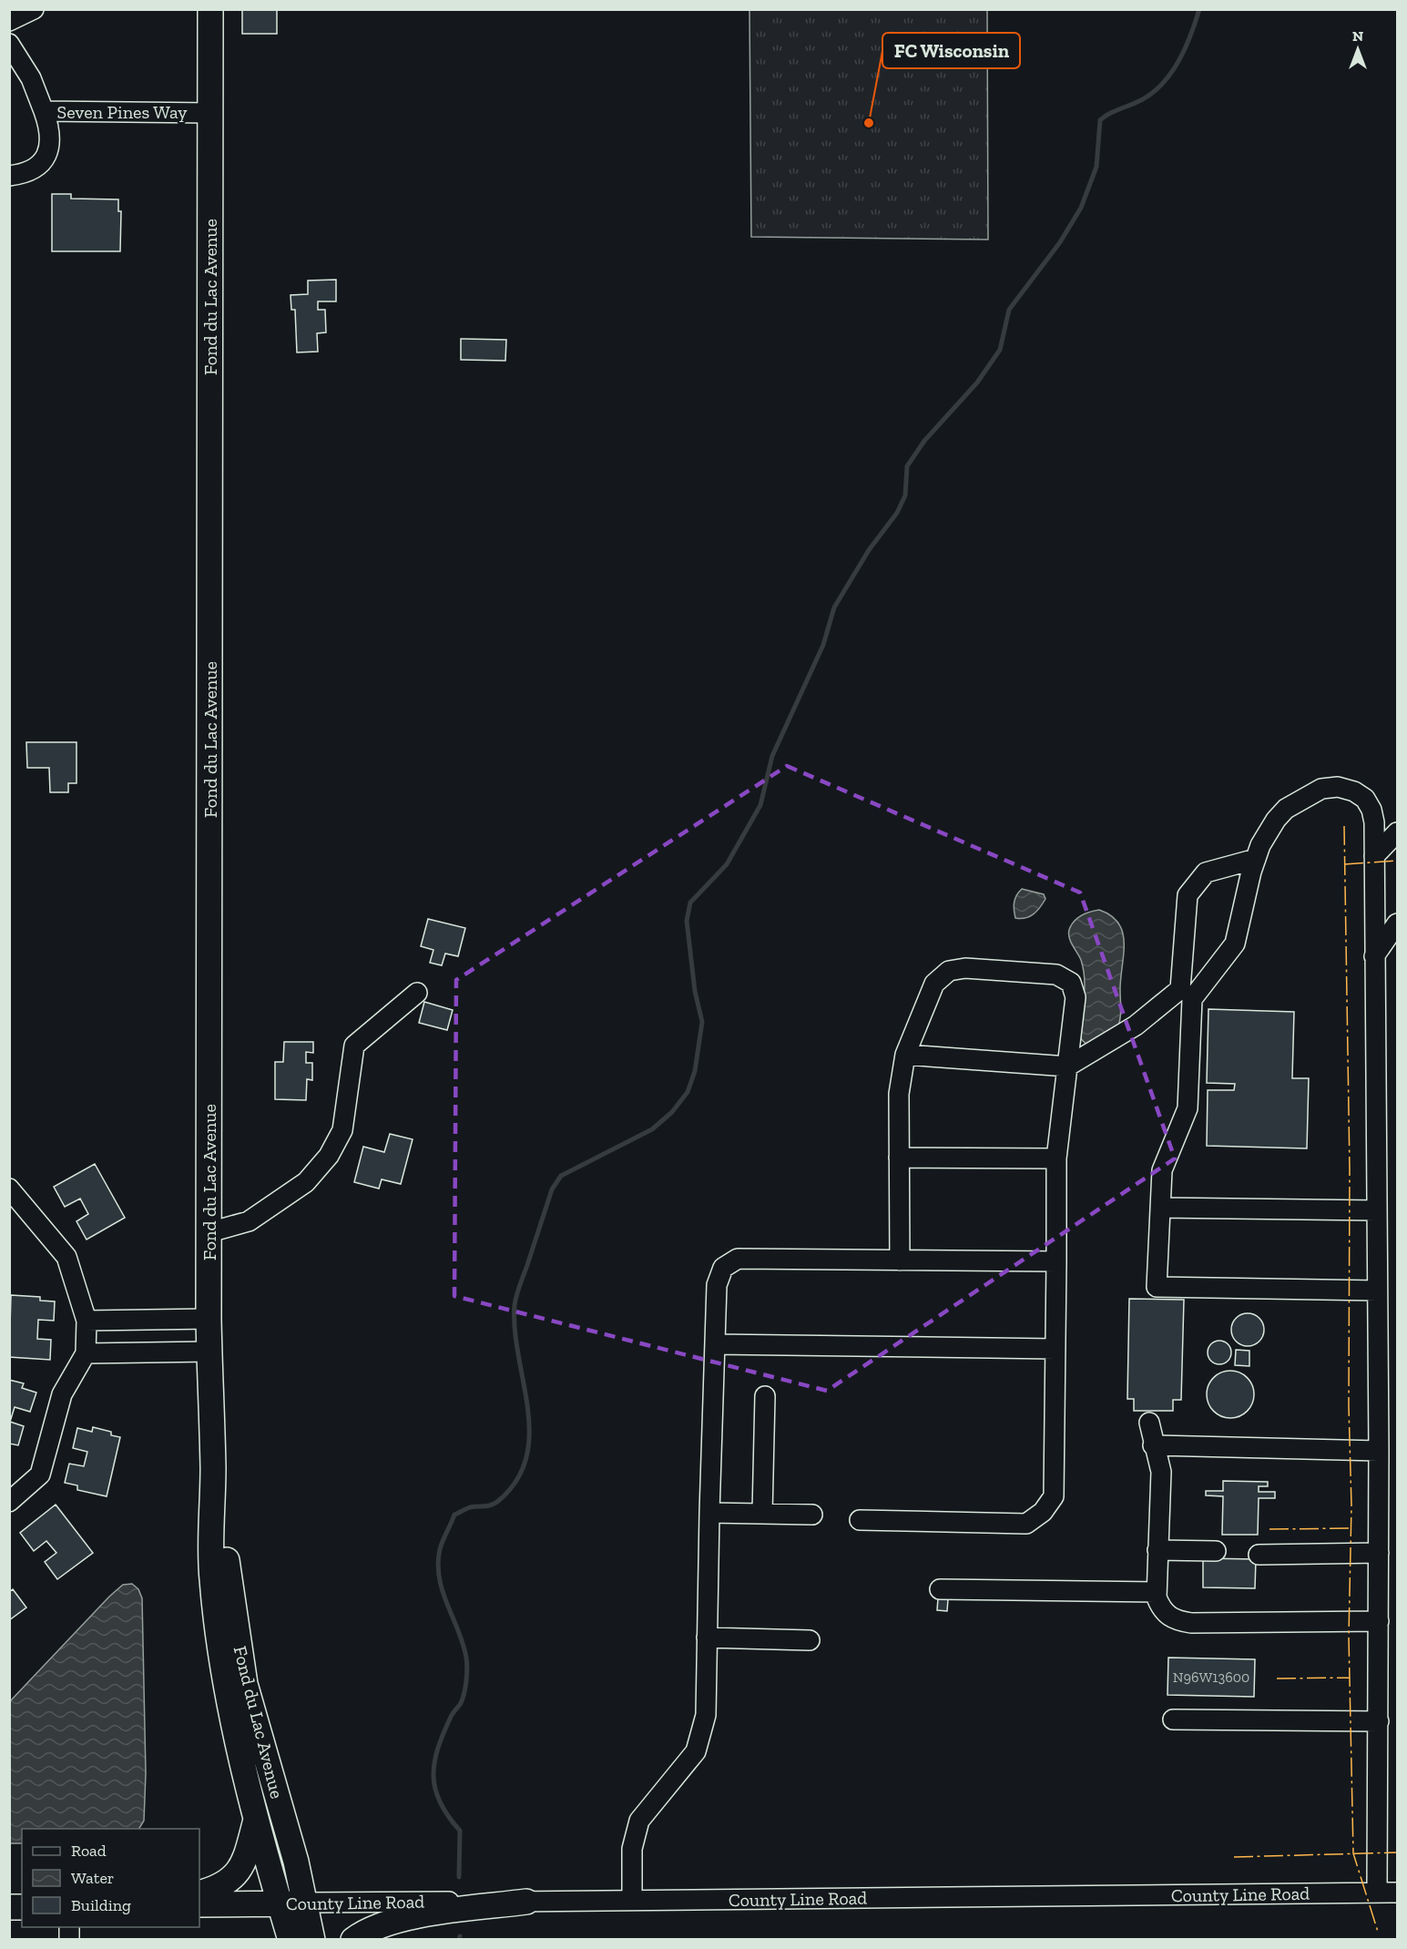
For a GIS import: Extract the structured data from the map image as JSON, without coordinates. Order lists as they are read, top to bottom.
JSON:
{
  "streets": {
    "main road": ["Fond du Lac Avenue", "County Line Road"],
    "street": ["Seven Pines Way"]
  },
  "crossings": [
    ["Seven Pines Way", "Fond du Lac Avenue"],
    ["Fond du Lac Avenue", "County Line Road"]
  ],
  "places": ["FC Wisconsin"],
  "house_numbers": ["N96W13600"],
  "legend": ["Road", "Water", "Building"],
  "north": "top"
}
